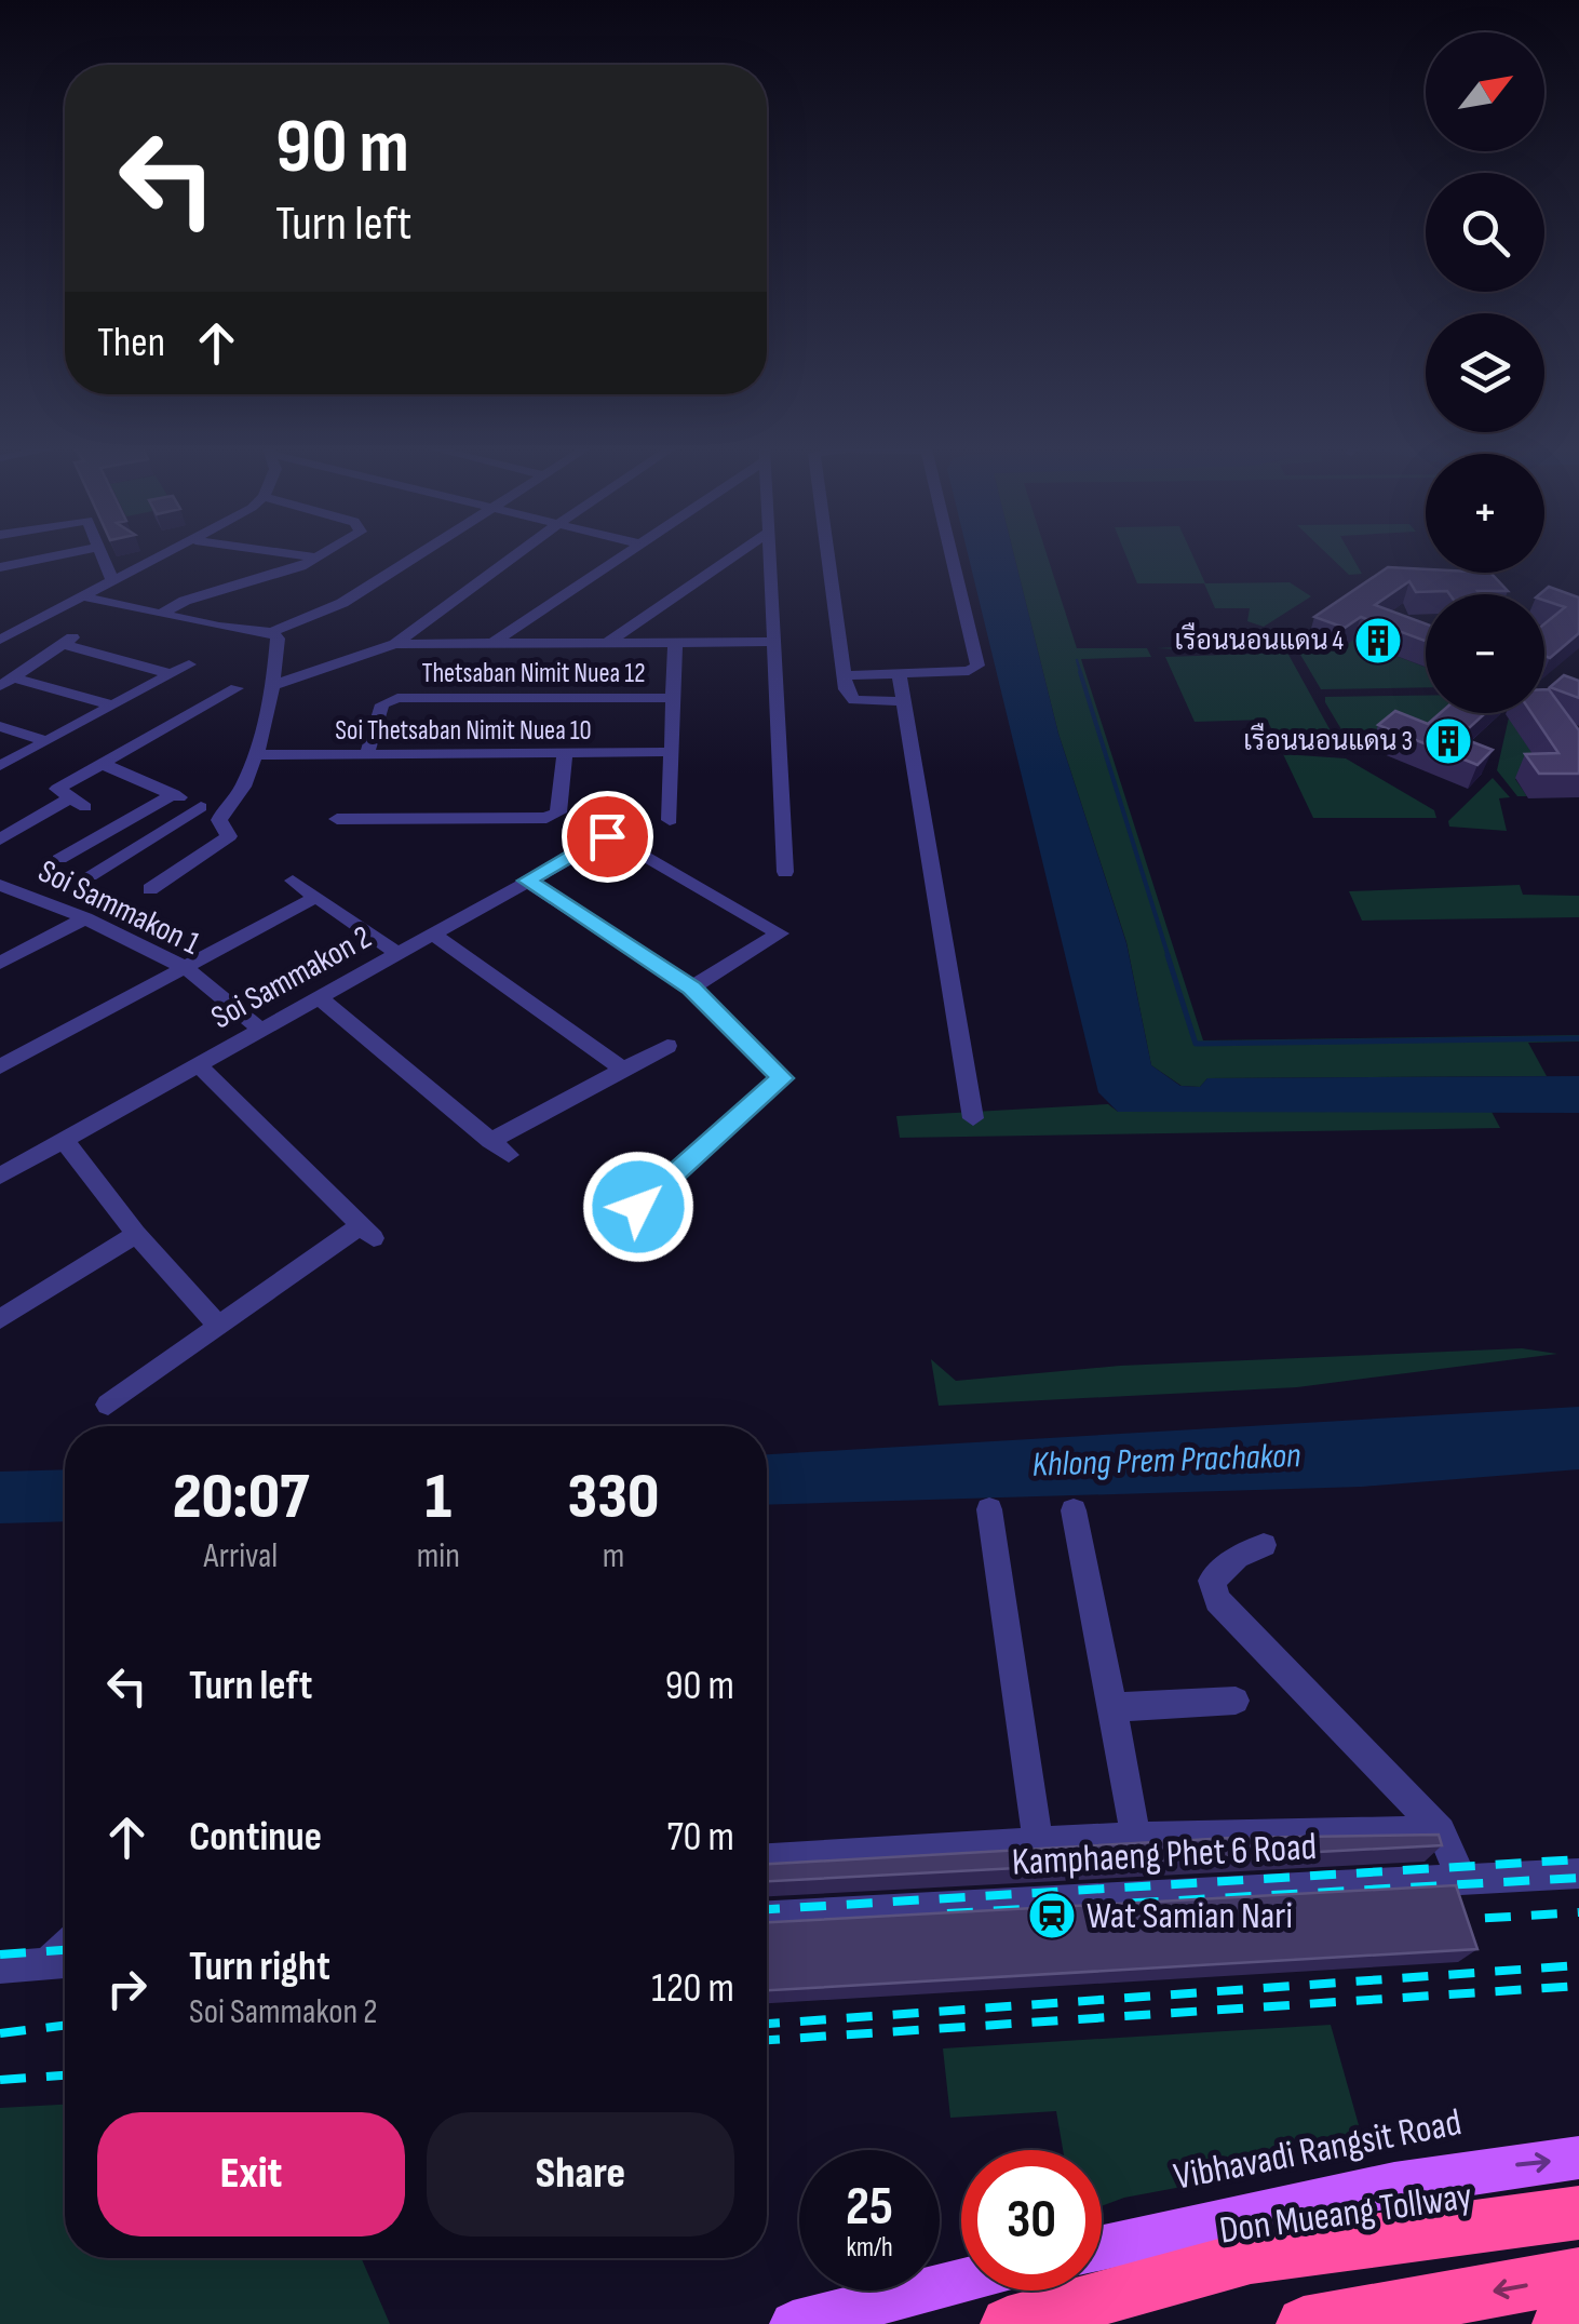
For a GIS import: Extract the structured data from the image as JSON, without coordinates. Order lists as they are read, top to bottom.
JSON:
{
  "streets": {
    "highway": ["Don Mueang Tollway"],
    "main road": ["Vibhavadi Rangsit Road"],
    "street": [
      "Thetsaban Nimit Nuea 12",
      "Soi Thetsaban Nimit Nuea 10",
      "Soi Sammakon 1",
      "Soi Sammakon 2",
      "Kamphaeng Phet 6 Road"
    ]
  },
  "crossings": [
    ["Thetsaban Nimit Nuea 12", "Soi Thetsaban Nimit Nuea 10"],
    ["Soi Sammakon 1", "Soi Sammakon 2"]
  ],
  "one_way": ["Vibhavadi Rangsit Road"],
  "water": ["Khlong Prem Prachakon"],
  "places": {
    "building": ["เรือนนอนแดน 4", "เรือนนอนแดน 3"],
    "station": ["Wat Samian Nari"]
  },
  "north": "top right",
  "page": {
    "map_buttons": ["+", "−"],
    "turn": ["90 m", "Turn left"],
    "then": "Then",
    "eta": [
      "20:07",
      "Arrival",
      "1",
      "min",
      "330",
      "m"
    ],
    "list": [
      {
        "name": "Turn left",
        "value": "90 m"
      },
      {
        "name": "Continue",
        "value": "70 m"
      },
      {
        "name": "Turn right",
        "note": "Soi Sammakon 2",
        "value": "120 m"
      }
    ],
    "buttons": ["Exit", "Share"],
    "speed": "25 km/h",
    "limit": "30"
  }
}
